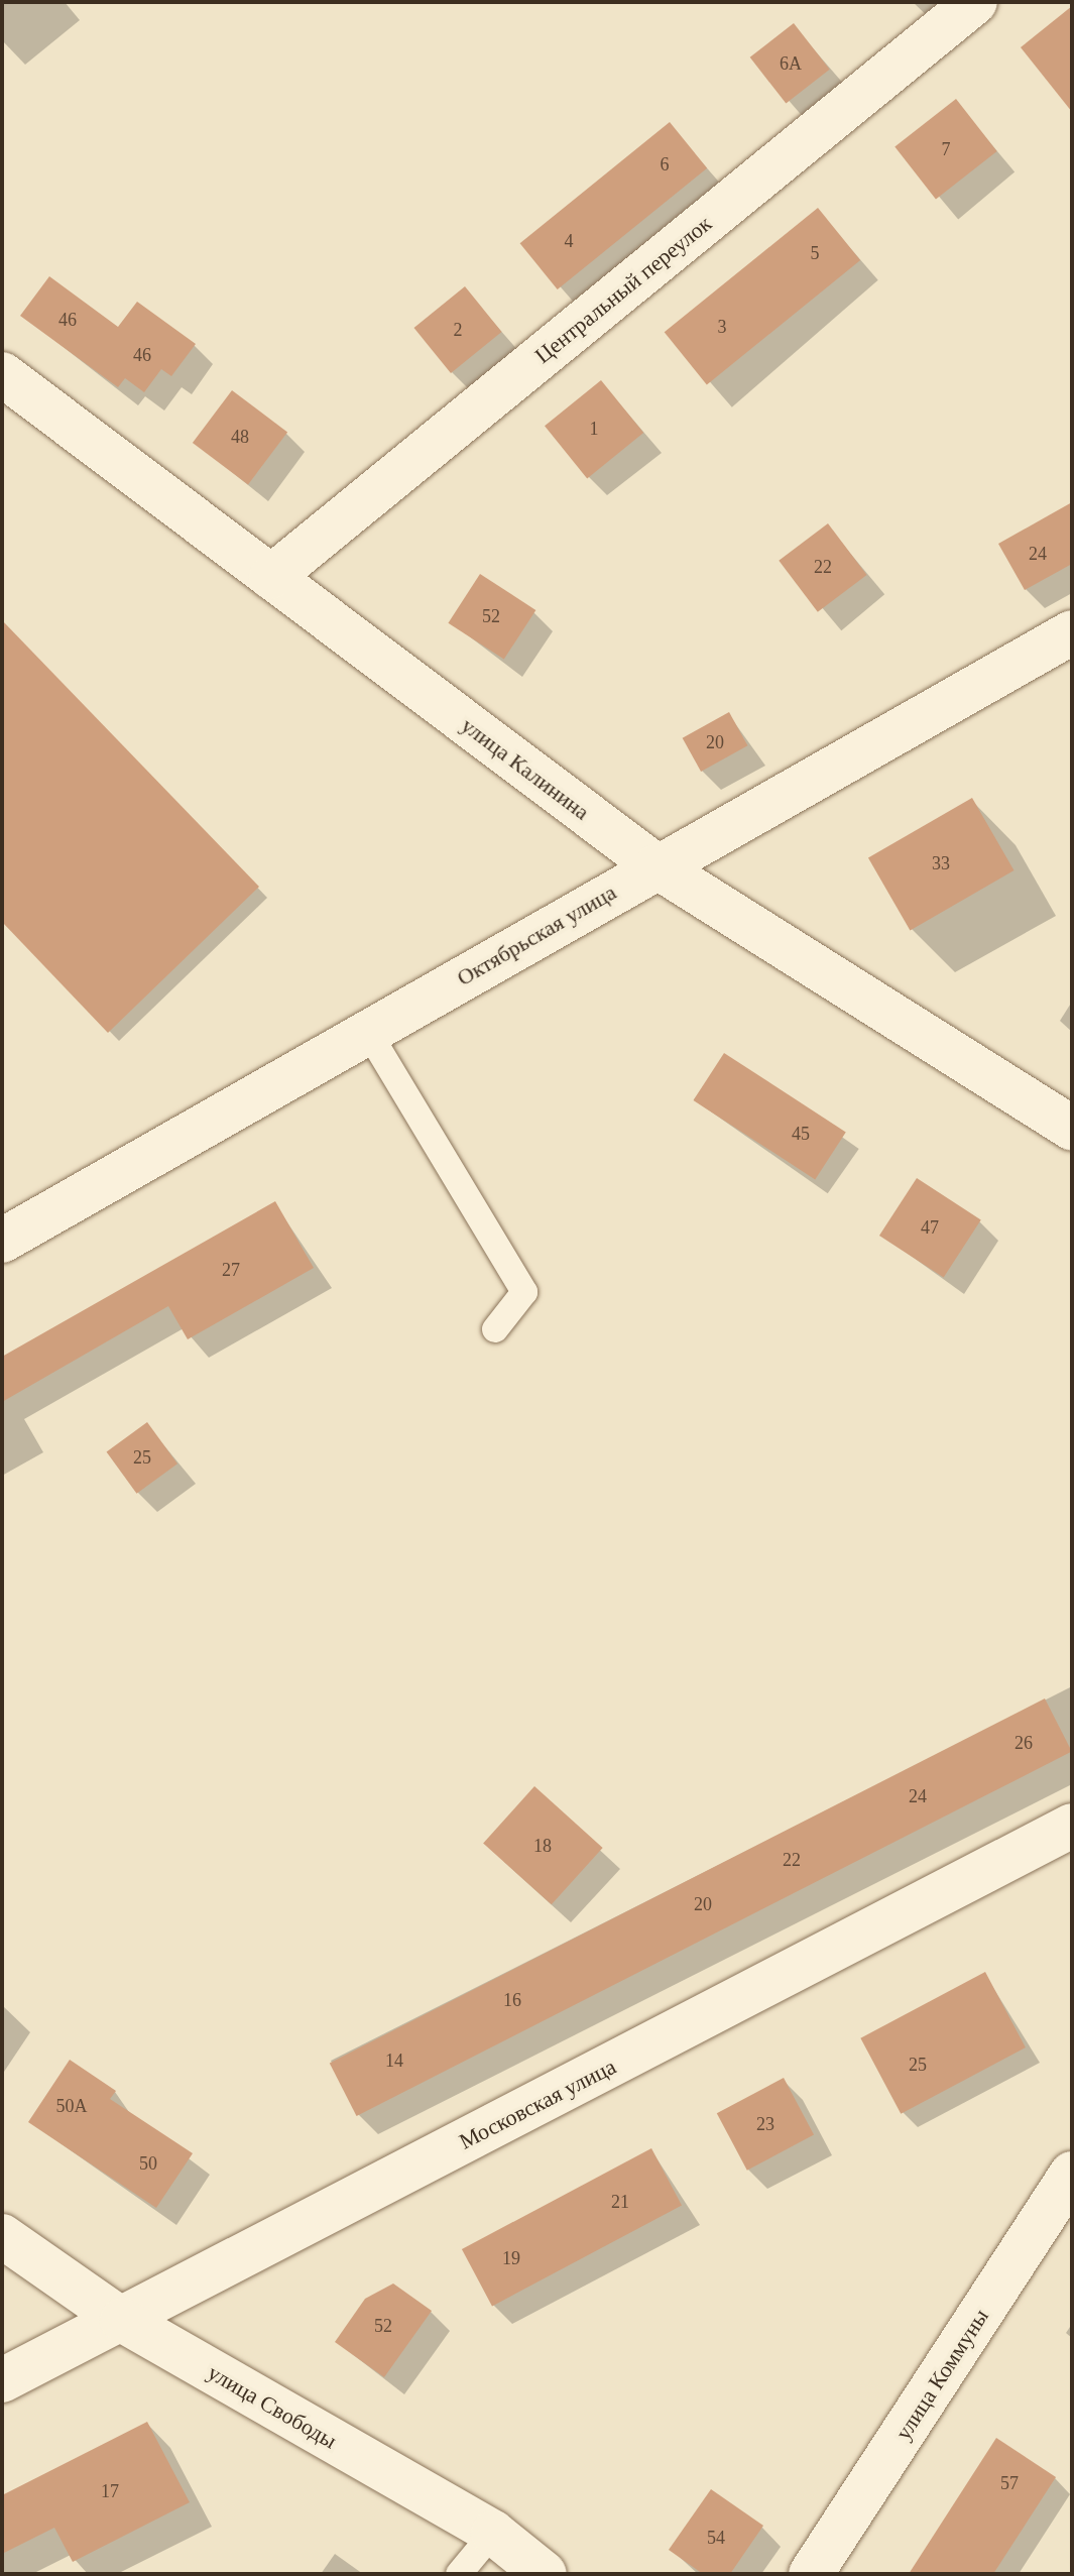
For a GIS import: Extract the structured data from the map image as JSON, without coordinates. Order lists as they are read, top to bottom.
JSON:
{
  "streets": {
    "street": [
      "Центральный переулок",
      "улица Калинина",
      "Октябрьская улица",
      "Московская улица",
      "улица Коммуны",
      "улица Свободы"
    ]
  },
  "crossings": [
    ["Центральный переулок", "улица Калинина"],
    ["улица Калинина", "Октябрьская улица"],
    ["Московская улица", "улица Свободы"]
  ],
  "house_numbers": [
    "6А",
    "7",
    "6",
    "4",
    "5",
    "46",
    "3",
    "2",
    "46",
    "1",
    "48",
    "24",
    "22",
    "52",
    "20",
    "33",
    "45",
    "47",
    "27",
    "25",
    "26",
    "24",
    "18",
    "22",
    "20",
    "16",
    "14",
    "25",
    "50А",
    "23",
    "50",
    "21",
    "19",
    "52",
    "57",
    "17",
    "54"
  ]
}
